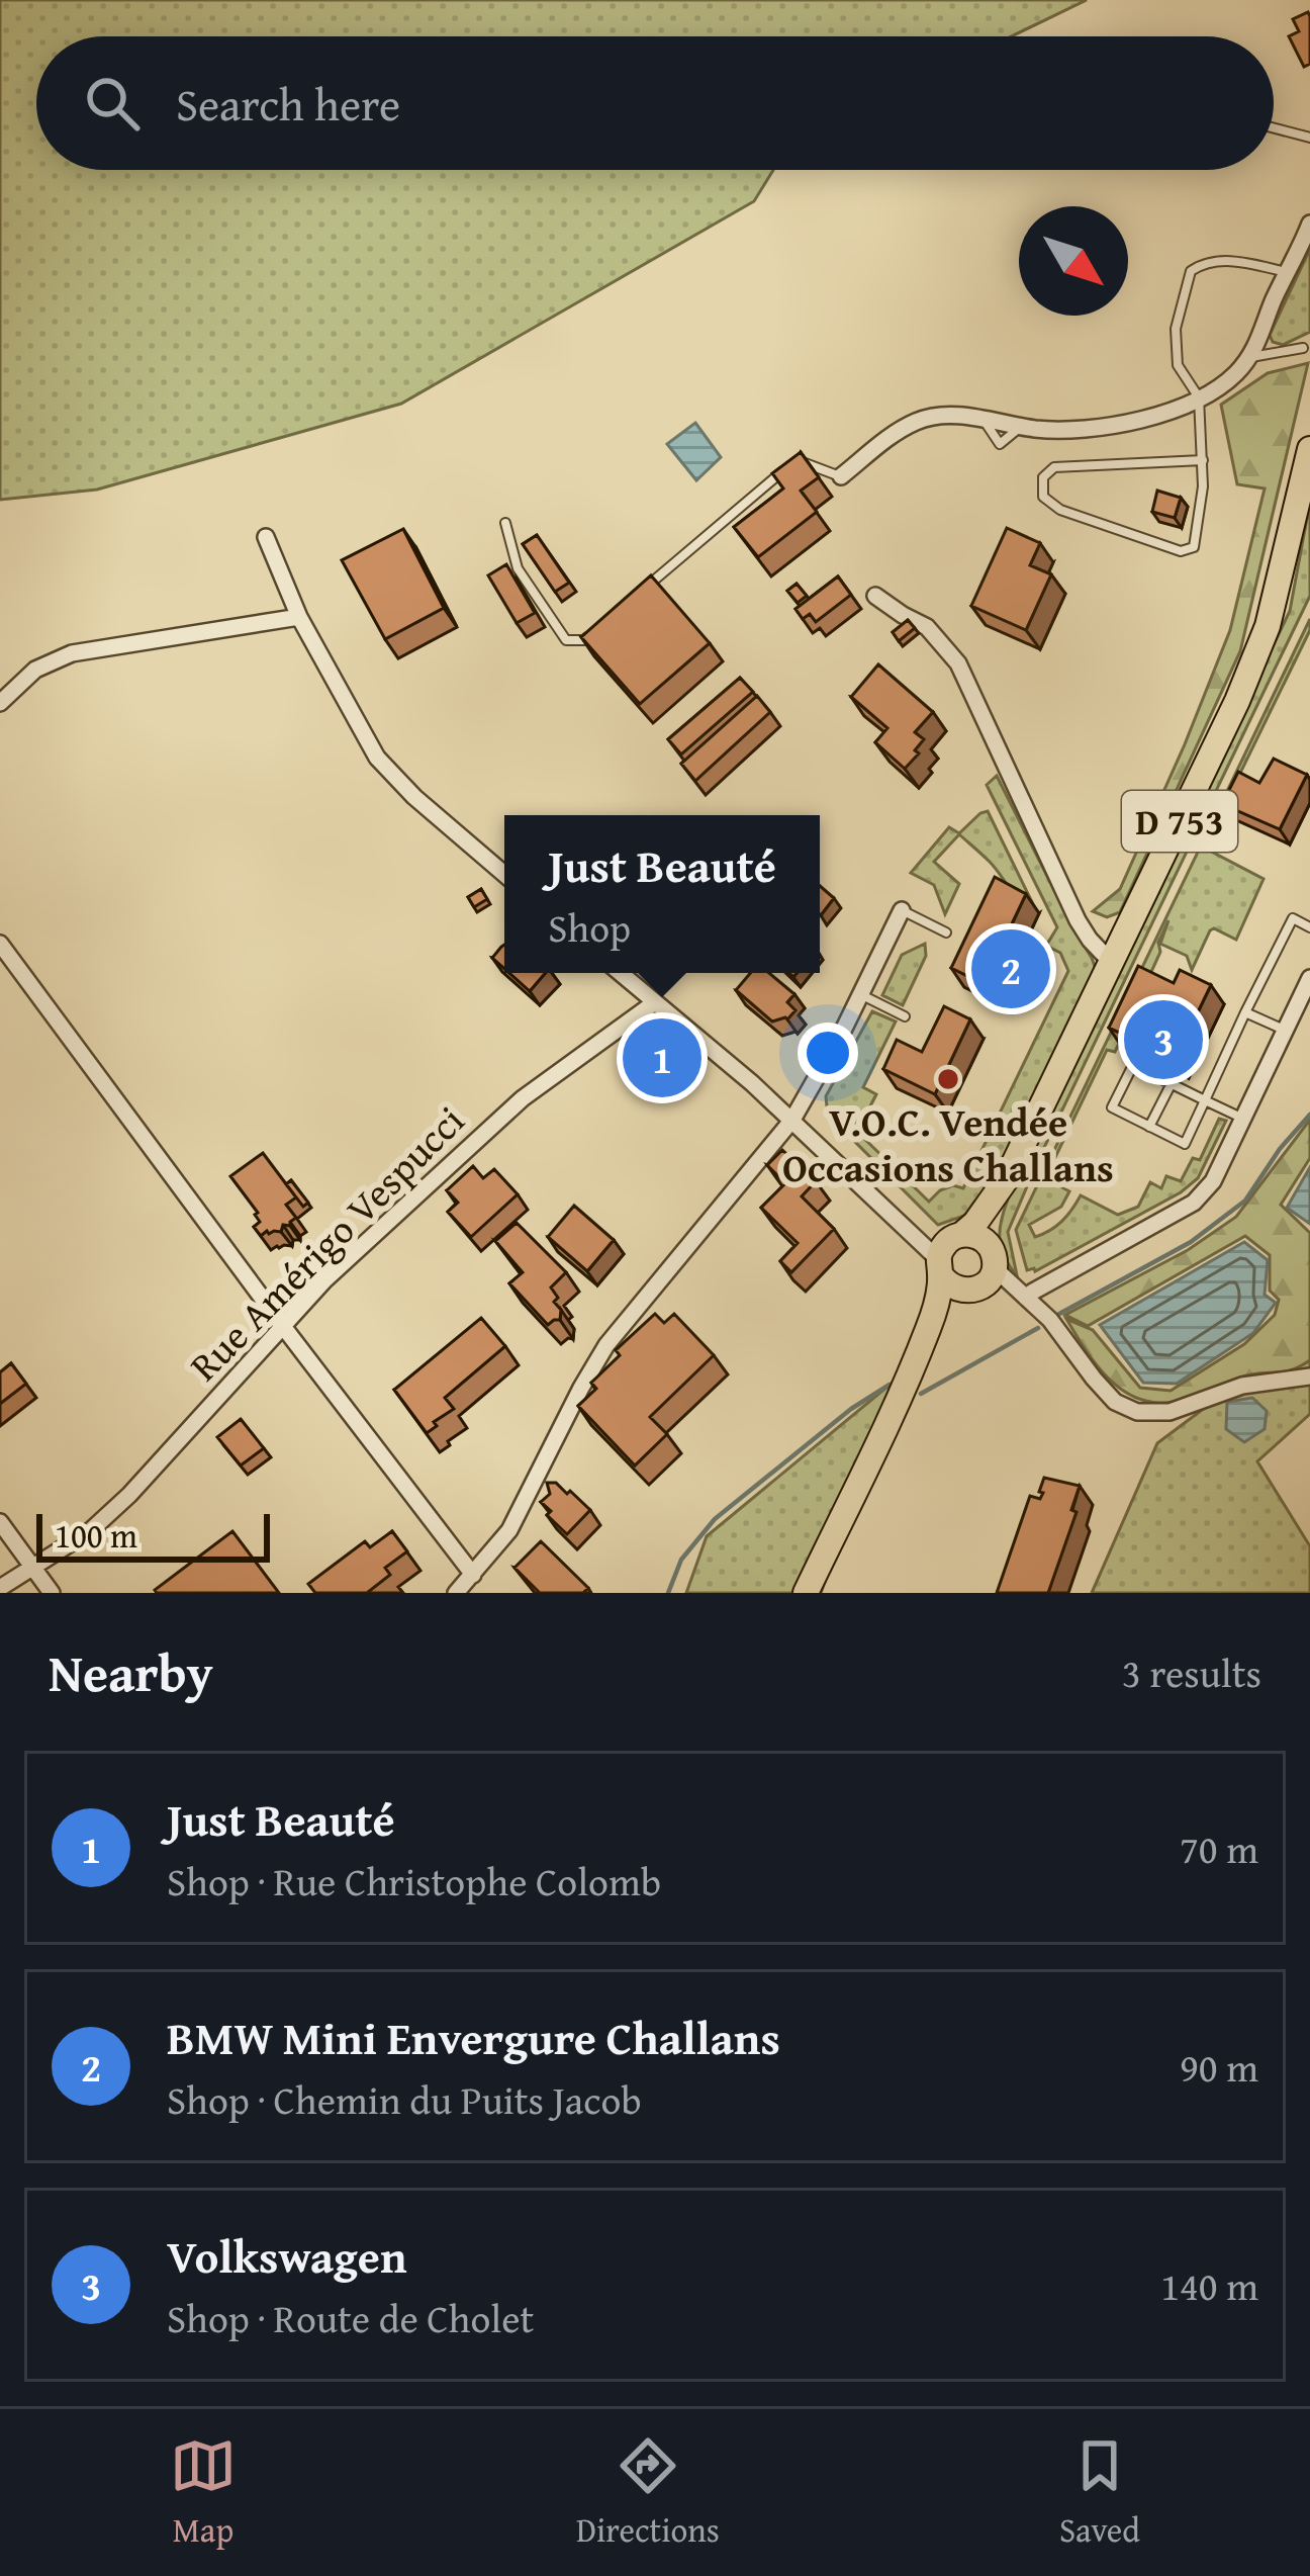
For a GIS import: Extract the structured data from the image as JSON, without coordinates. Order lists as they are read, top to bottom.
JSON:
{
  "streets": {
    "main road": ["D 753"],
    "street": ["Rue Amérigo Vespucci"]
  },
  "places": ["V.O.C. Vendée Occasions Challans"],
  "scale_bar": "100 m",
  "north": "bottom right",
  "page": {
    "search": "Search here",
    "popup": ["Just Beauté", "Shop"],
    "pins": ["2", "3", "1"],
    "scale": "100 m",
    "heading": ["Nearby", "3 results"],
    "list": [
      {
        "mark": "1",
        "name": "Just Beauté",
        "note": "Shop · Rue Christophe Colomb",
        "value": "70 m"
      },
      {
        "mark": "2",
        "name": "BMW Mini Envergure Challans",
        "note": "Shop · Chemin du Puits Jacob",
        "value": "90 m"
      },
      {
        "mark": "3",
        "name": "Volkswagen",
        "note": "Shop · Route de Cholet",
        "value": "140 m"
      }
    ],
    "nav": ["Map", "Directions", "Saved"]
  }
}
